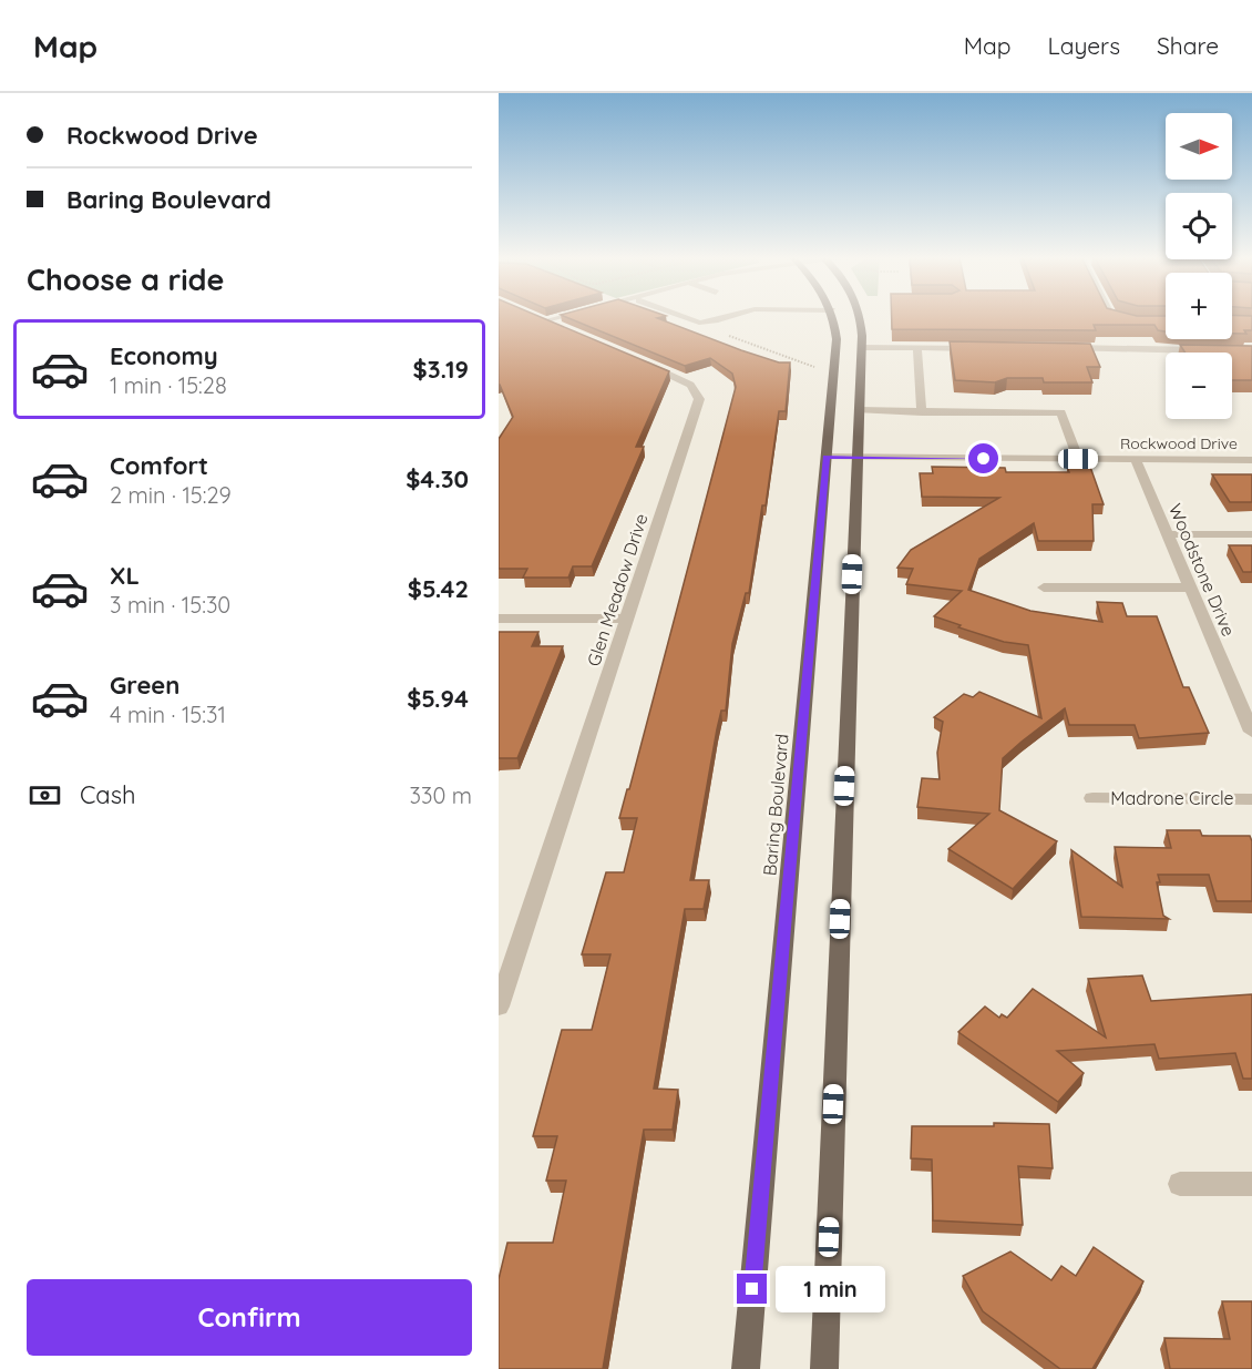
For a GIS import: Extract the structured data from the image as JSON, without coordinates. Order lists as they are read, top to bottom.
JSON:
{
  "streets": {
    "main road": ["Baring Boulevard"],
    "street": [
      "Rockwood Drive",
      "Woodstone Drive",
      "Glen Meadow Drive",
      "Madrone Circle"
    ]
  },
  "crossings": [
    ["Rockwood Drive", "Woodstone Drive"],
    ["Rockwood Drive", "Baring Boulevard"]
  ],
  "north": "right",
  "page": {
    "header": "Map",
    "nav": ["Map", "Layers", "Share"],
    "banner": ["Rockwood Drive", "Baring Boulevard"],
    "map_buttons": ["+", "−"],
    "heading": "Choose a ride",
    "list": [
      {
        "name": "Economy",
        "note": "1 min · 15:28",
        "value": "$3.19"
      },
      {
        "name": "Comfort",
        "note": "2 min · 15:29",
        "value": "$4.30"
      },
      {
        "name": "XL",
        "note": "3 min · 15:30",
        "value": "$5.42"
      },
      {
        "name": "Green",
        "note": "4 min · 15:31",
        "value": "$5.94"
      }
    ],
    "pay": ["Cash", "330 m"],
    "buttons": "Confirm",
    "bubble": "1 min"
  }
}
